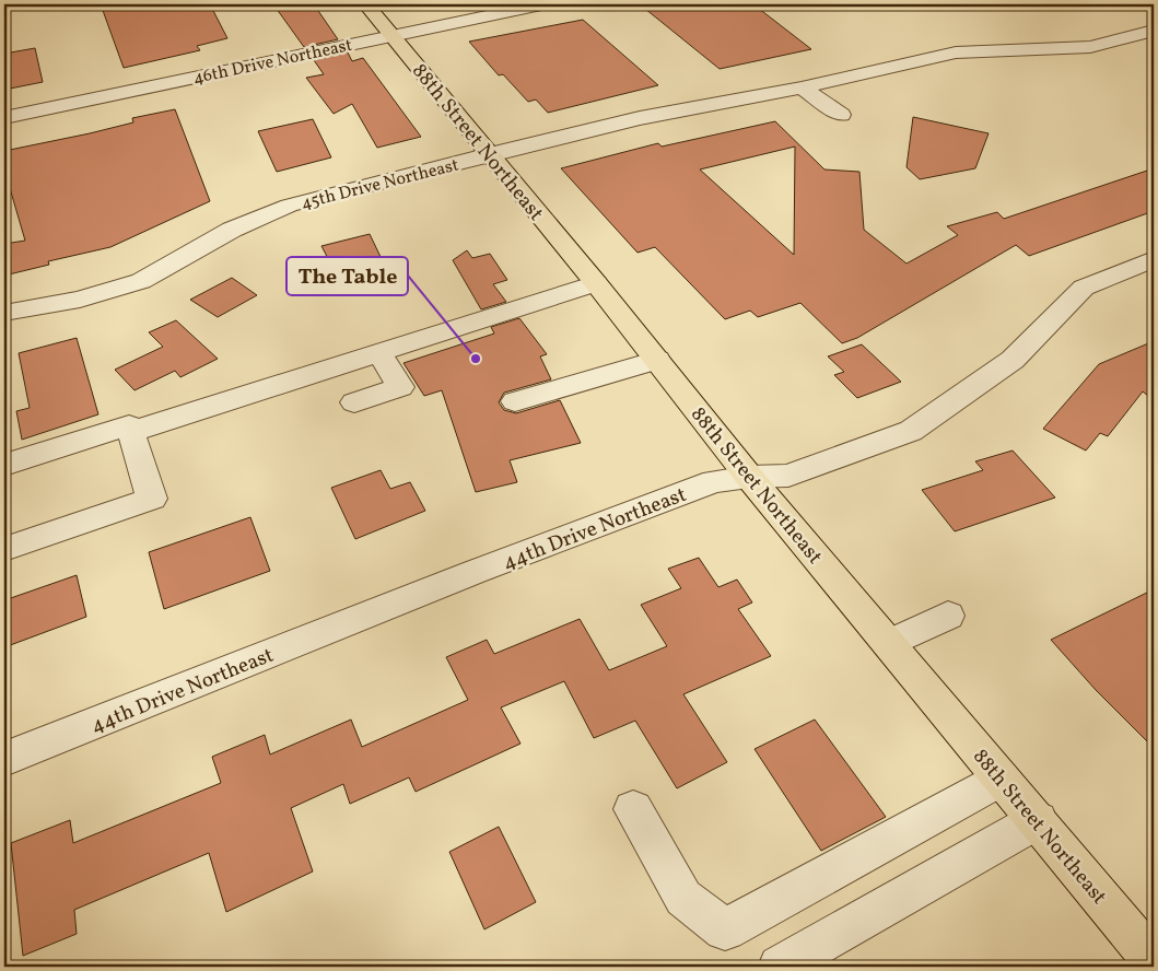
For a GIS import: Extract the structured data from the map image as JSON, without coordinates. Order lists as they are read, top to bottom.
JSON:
{
  "streets": {
    "main road": ["88th Street Northeast"],
    "street": ["46th Drive Northeast", "45th Drive Northeast", "44th Drive Northeast"]
  },
  "crossings": [
    ["46th Drive Northeast", "88th Street Northeast"],
    ["88th Street Northeast", "45th Drive Northeast"],
    ["88th Street Northeast", "44th Drive Northeast"]
  ],
  "places": ["The Table"]
}
